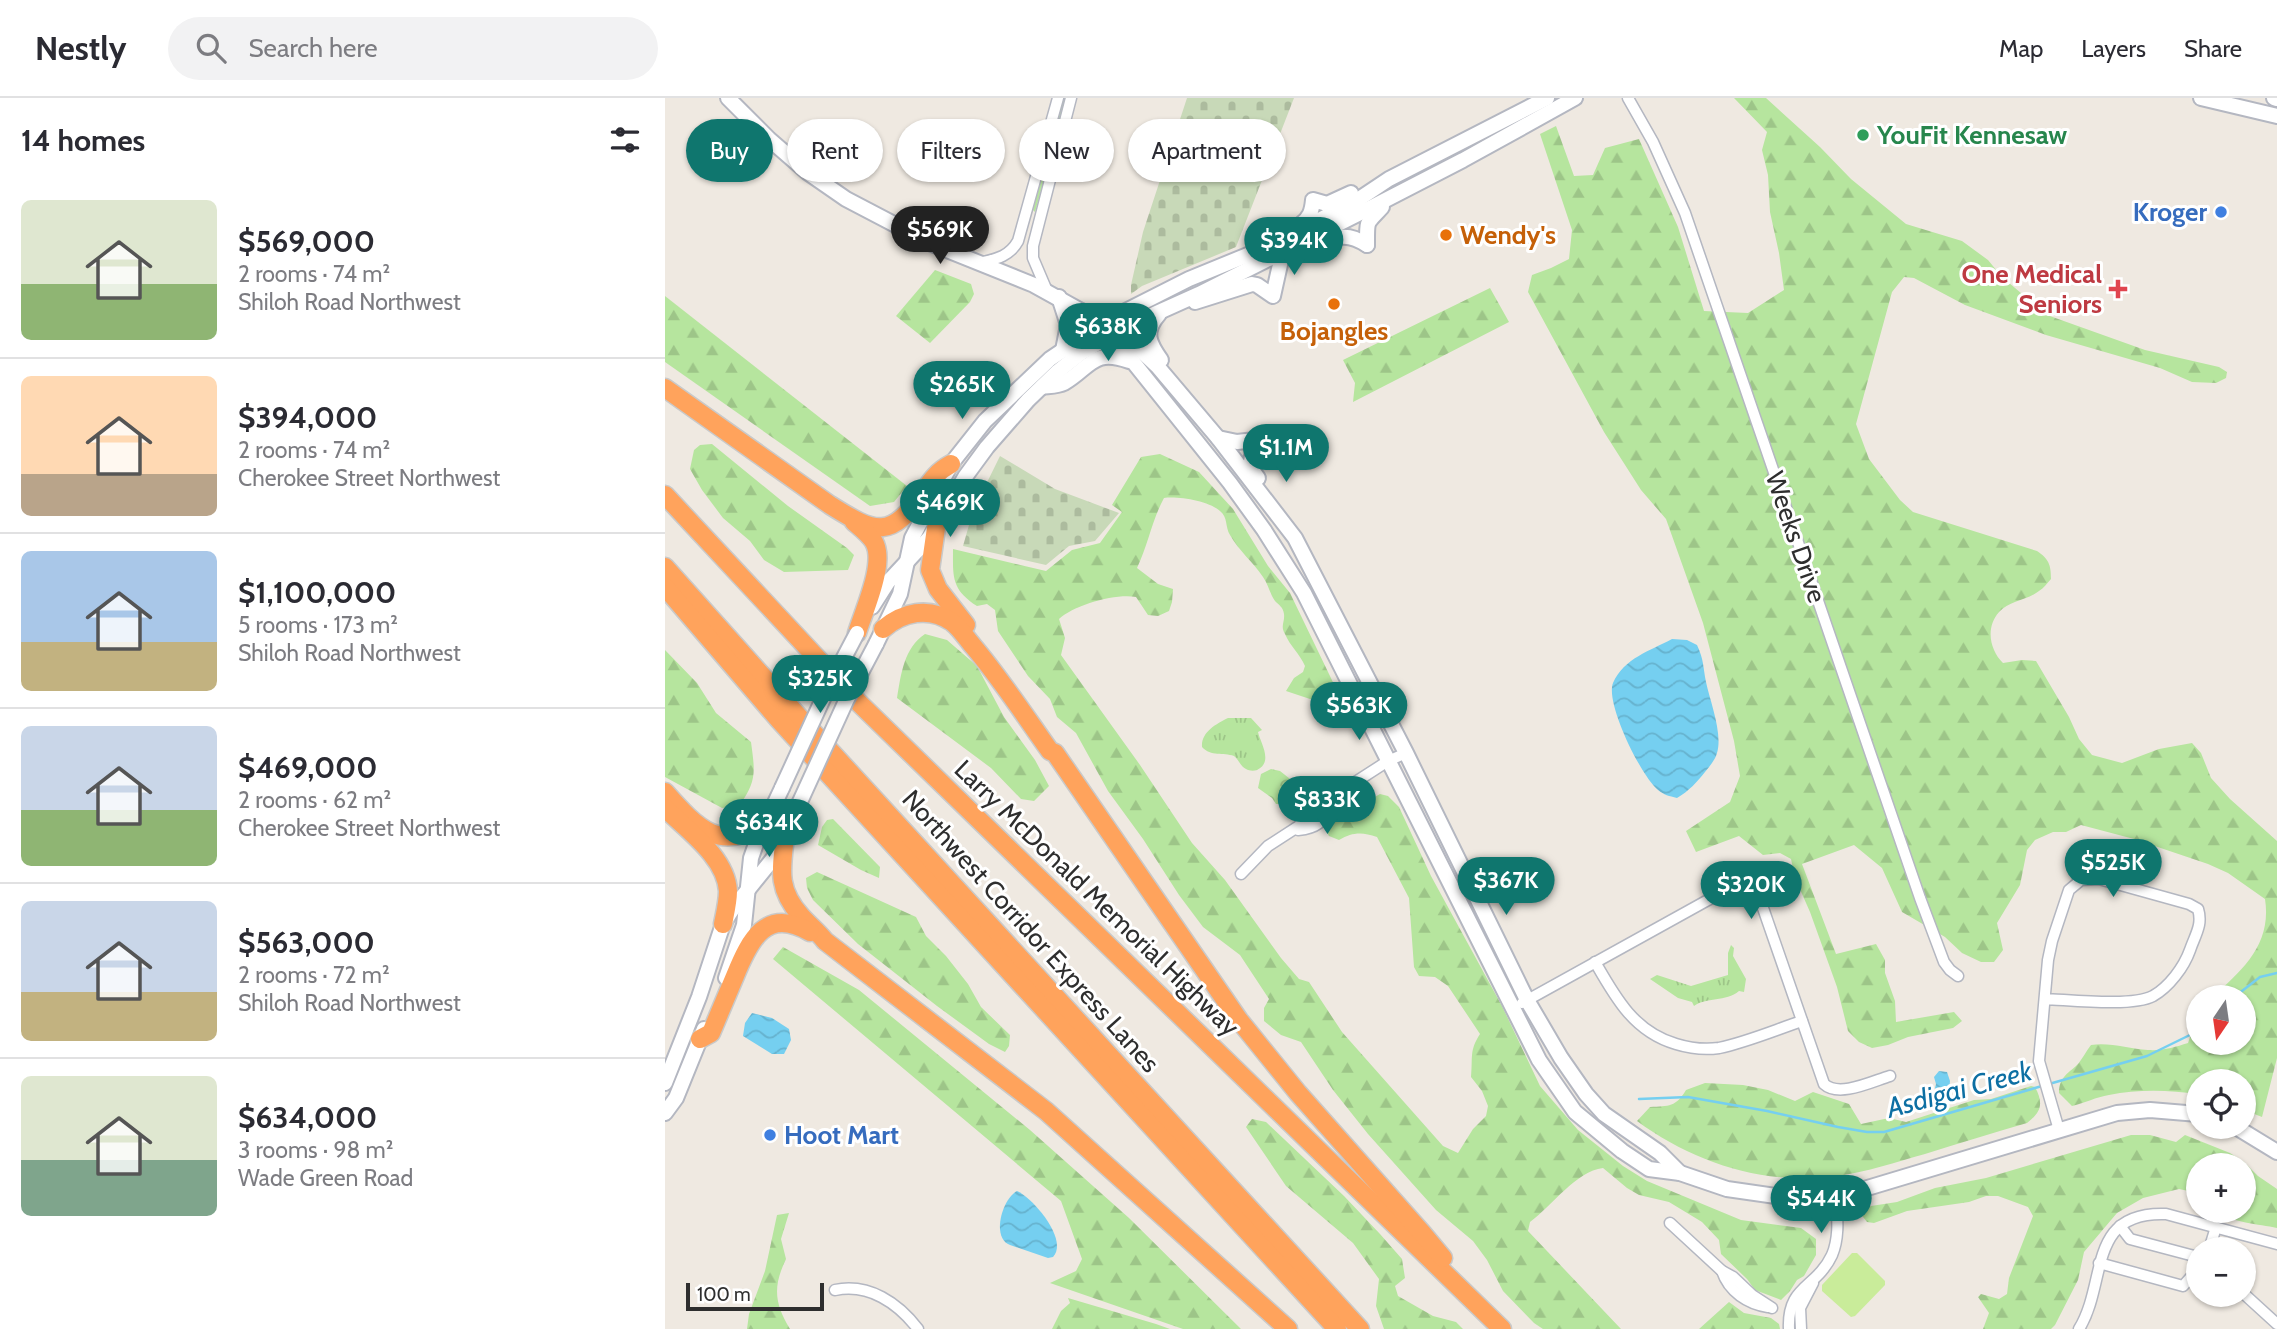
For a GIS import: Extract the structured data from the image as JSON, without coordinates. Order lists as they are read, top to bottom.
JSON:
{
  "streets": {
    "highway": ["Larry McDonald Memorial Highway", "Northwest Corridor Express Lanes"],
    "street": ["Weeks Drive"]
  },
  "water": ["Asdigai Creek"],
  "places": {
    "other": [
      "YouFit Kennesaw",
      "Kroger",
      "Wendy's",
      "Bojangles",
      "Hoot Mart"
    ],
    "health": ["One Medical Seniors"]
  },
  "scale_bar": "100 m",
  "north": "bottom",
  "page": {
    "header": "Nestly",
    "search": "Search here",
    "nav": ["Map", "Layers", "Share"],
    "heading": "14 homes",
    "chip": [
      "Buy",
      "Rent",
      "Filters",
      "New",
      "Apartment"
    ],
    "list": [
      {
        "name": "$569,000",
        "note": "2 rooms · 74 m² · Shiloh Road Northwest"
      },
      {
        "name": "$394,000",
        "note": "2 rooms · 74 m² · Cherokee Street Northwest"
      },
      {
        "name": "$1,100,000",
        "note": "5 rooms · 173 m² · Shiloh Road Northwest"
      },
      {
        "name": "$469,000",
        "note": "2 rooms · 62 m² · Cherokee Street Northwest"
      },
      {
        "name": "$563,000",
        "note": "2 rooms · 72 m² · Shiloh Road Northwest"
      },
      {
        "name": "$634,000",
        "note": "3 rooms · 98 m² · Wade Green Road"
      }
    ],
    "price": [
      "$569K",
      "$394K",
      "$638K",
      "$265K",
      "$1.1M",
      "$469K",
      "$325K",
      "$563K",
      "$833K",
      "$634K",
      "$525K",
      "$367K",
      "$320K",
      "$544K"
    ],
    "map_buttons": ["+", "−"],
    "scale": "100 m"
  }
}
